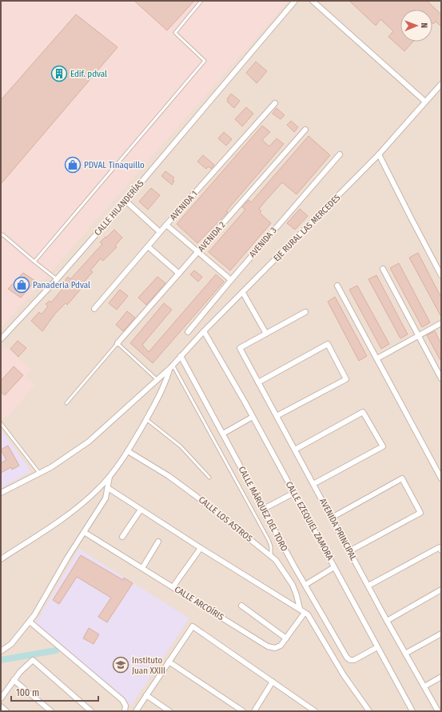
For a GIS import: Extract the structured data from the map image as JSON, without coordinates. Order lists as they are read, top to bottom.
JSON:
{
  "streets": {
    "street": [
      "AVENIDA 1",
      "CALLE HILANDERÍAS",
      "EJE RURAL LAS MERCEDES",
      "AVENIDA 2",
      "AVENIDA 3",
      "CALLE MÁRQUEZ DEL TORO",
      "CALLE LOS ASTROS",
      "CALLE EZEQUIEL ZAMORA",
      "AVENIDA PRINCIPAL",
      "CALLE ARCOÍRIS"
    ]
  },
  "crossings": [
    ["EJE RURAL LAS MERCEDES", "CALLE MÁRQUEZ DEL TORO"],
    ["EJE RURAL LAS MERCEDES", "CALLE EZEQUIEL ZAMORA"],
    ["CALLE MÁRQUEZ DEL TORO", "CALLE EZEQUIEL ZAMORA"]
  ],
  "places": {
    "building": ["Edif. pdval"],
    "shop": ["PDVAL Tinaquillo", "Panaderia Pdval"],
    "school or university": ["Instituto Juan XXIII"]
  },
  "scale_bar": "100 m",
  "north": "right"
}
